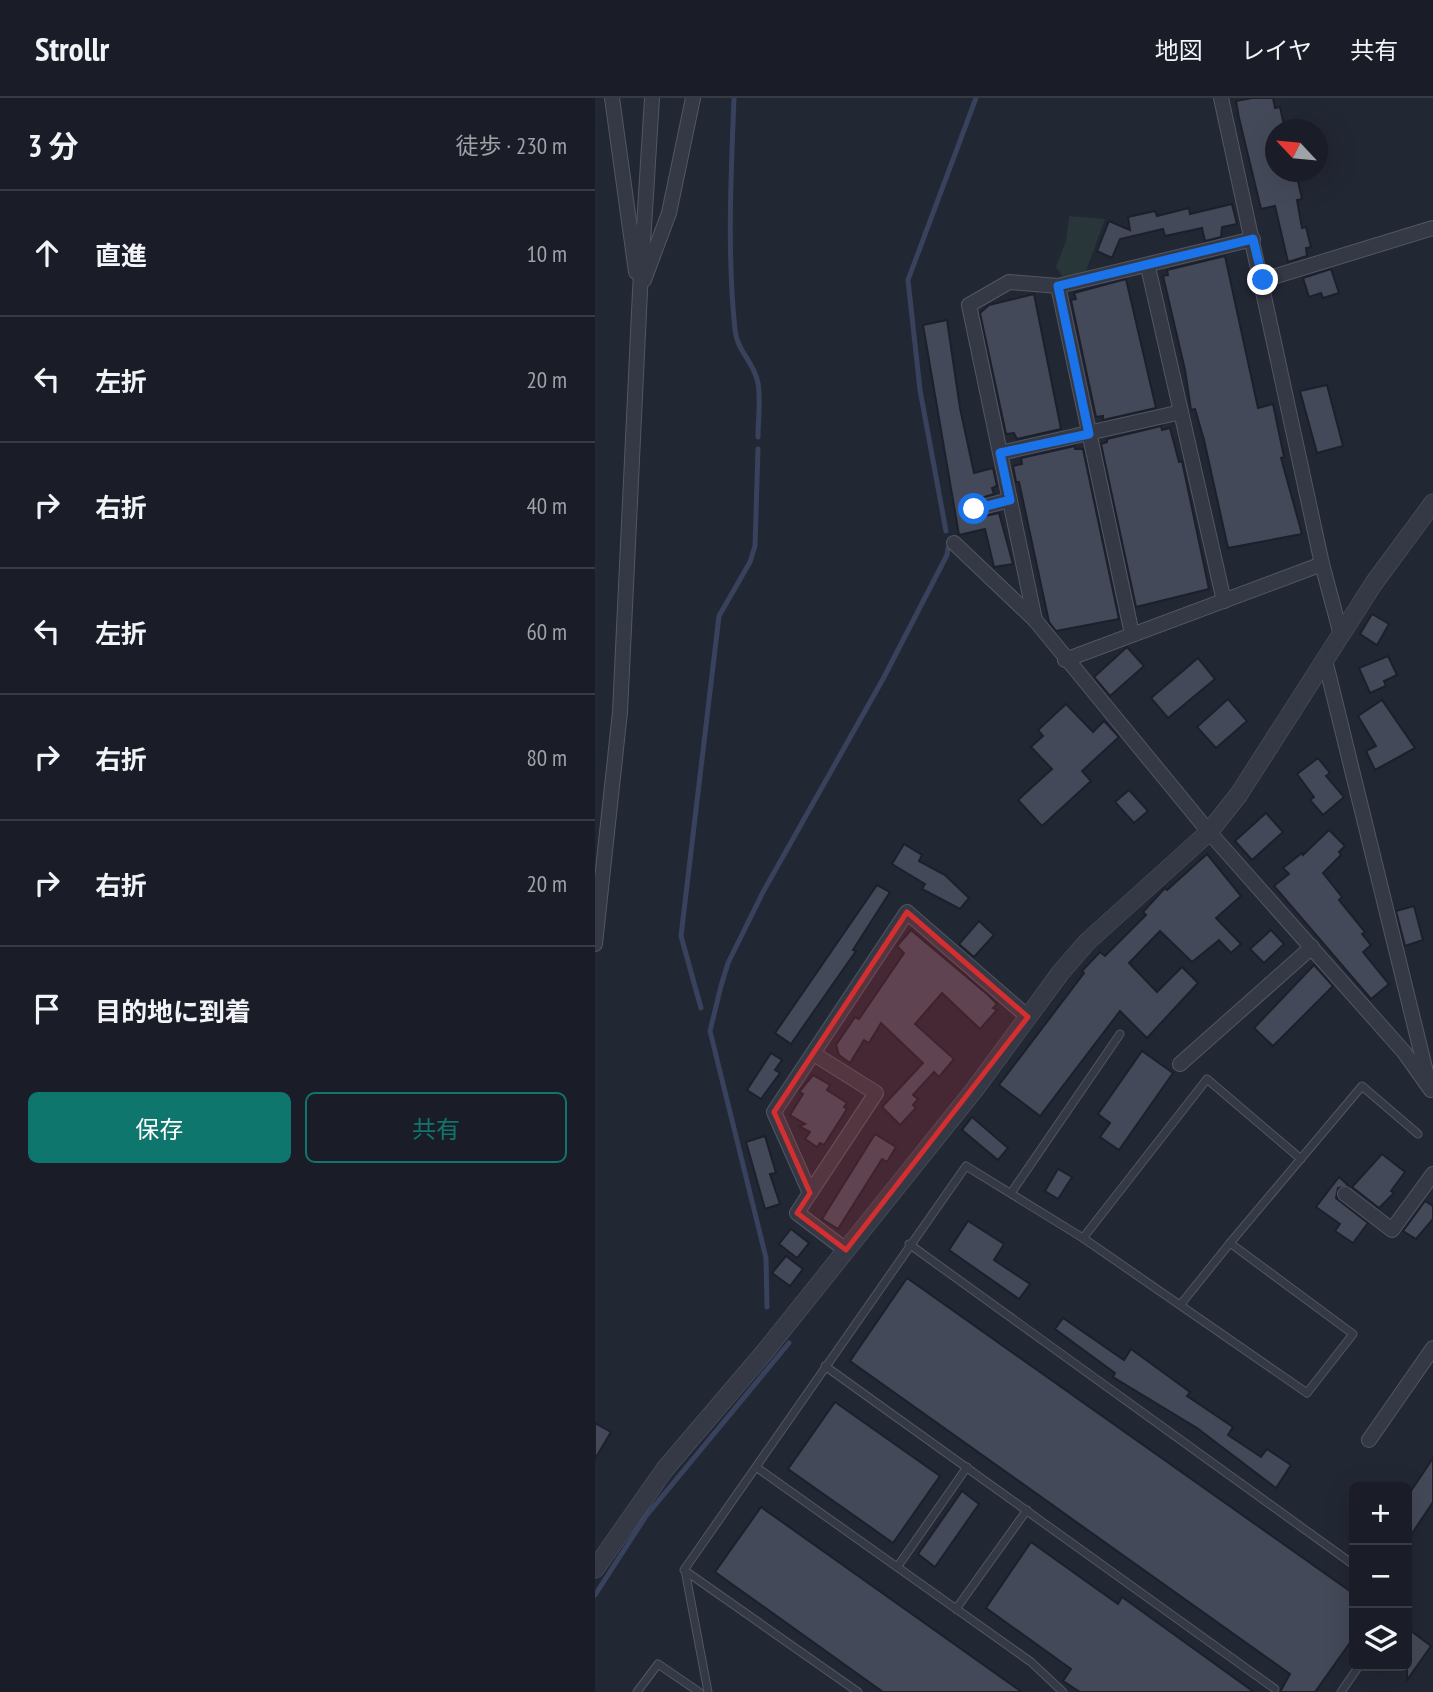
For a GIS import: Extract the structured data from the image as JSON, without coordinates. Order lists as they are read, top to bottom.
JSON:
{
  "north": "top left",
  "page": {
    "header": "Strollr",
    "nav": ["地図", "レイヤ", "共有"],
    "heading": ["3 分", "徒歩 · 230 m"],
    "list": [
      ["直進", "10 m"],
      ["左折", "20 m"],
      ["右折", "40 m"],
      ["左折", "60 m"],
      ["右折", "80 m"],
      ["右折", "20 m"],
      "目的地に到着"
    ],
    "buttons": ["保存", "共有"],
    "map_buttons": ["+", "−"]
  }
}
